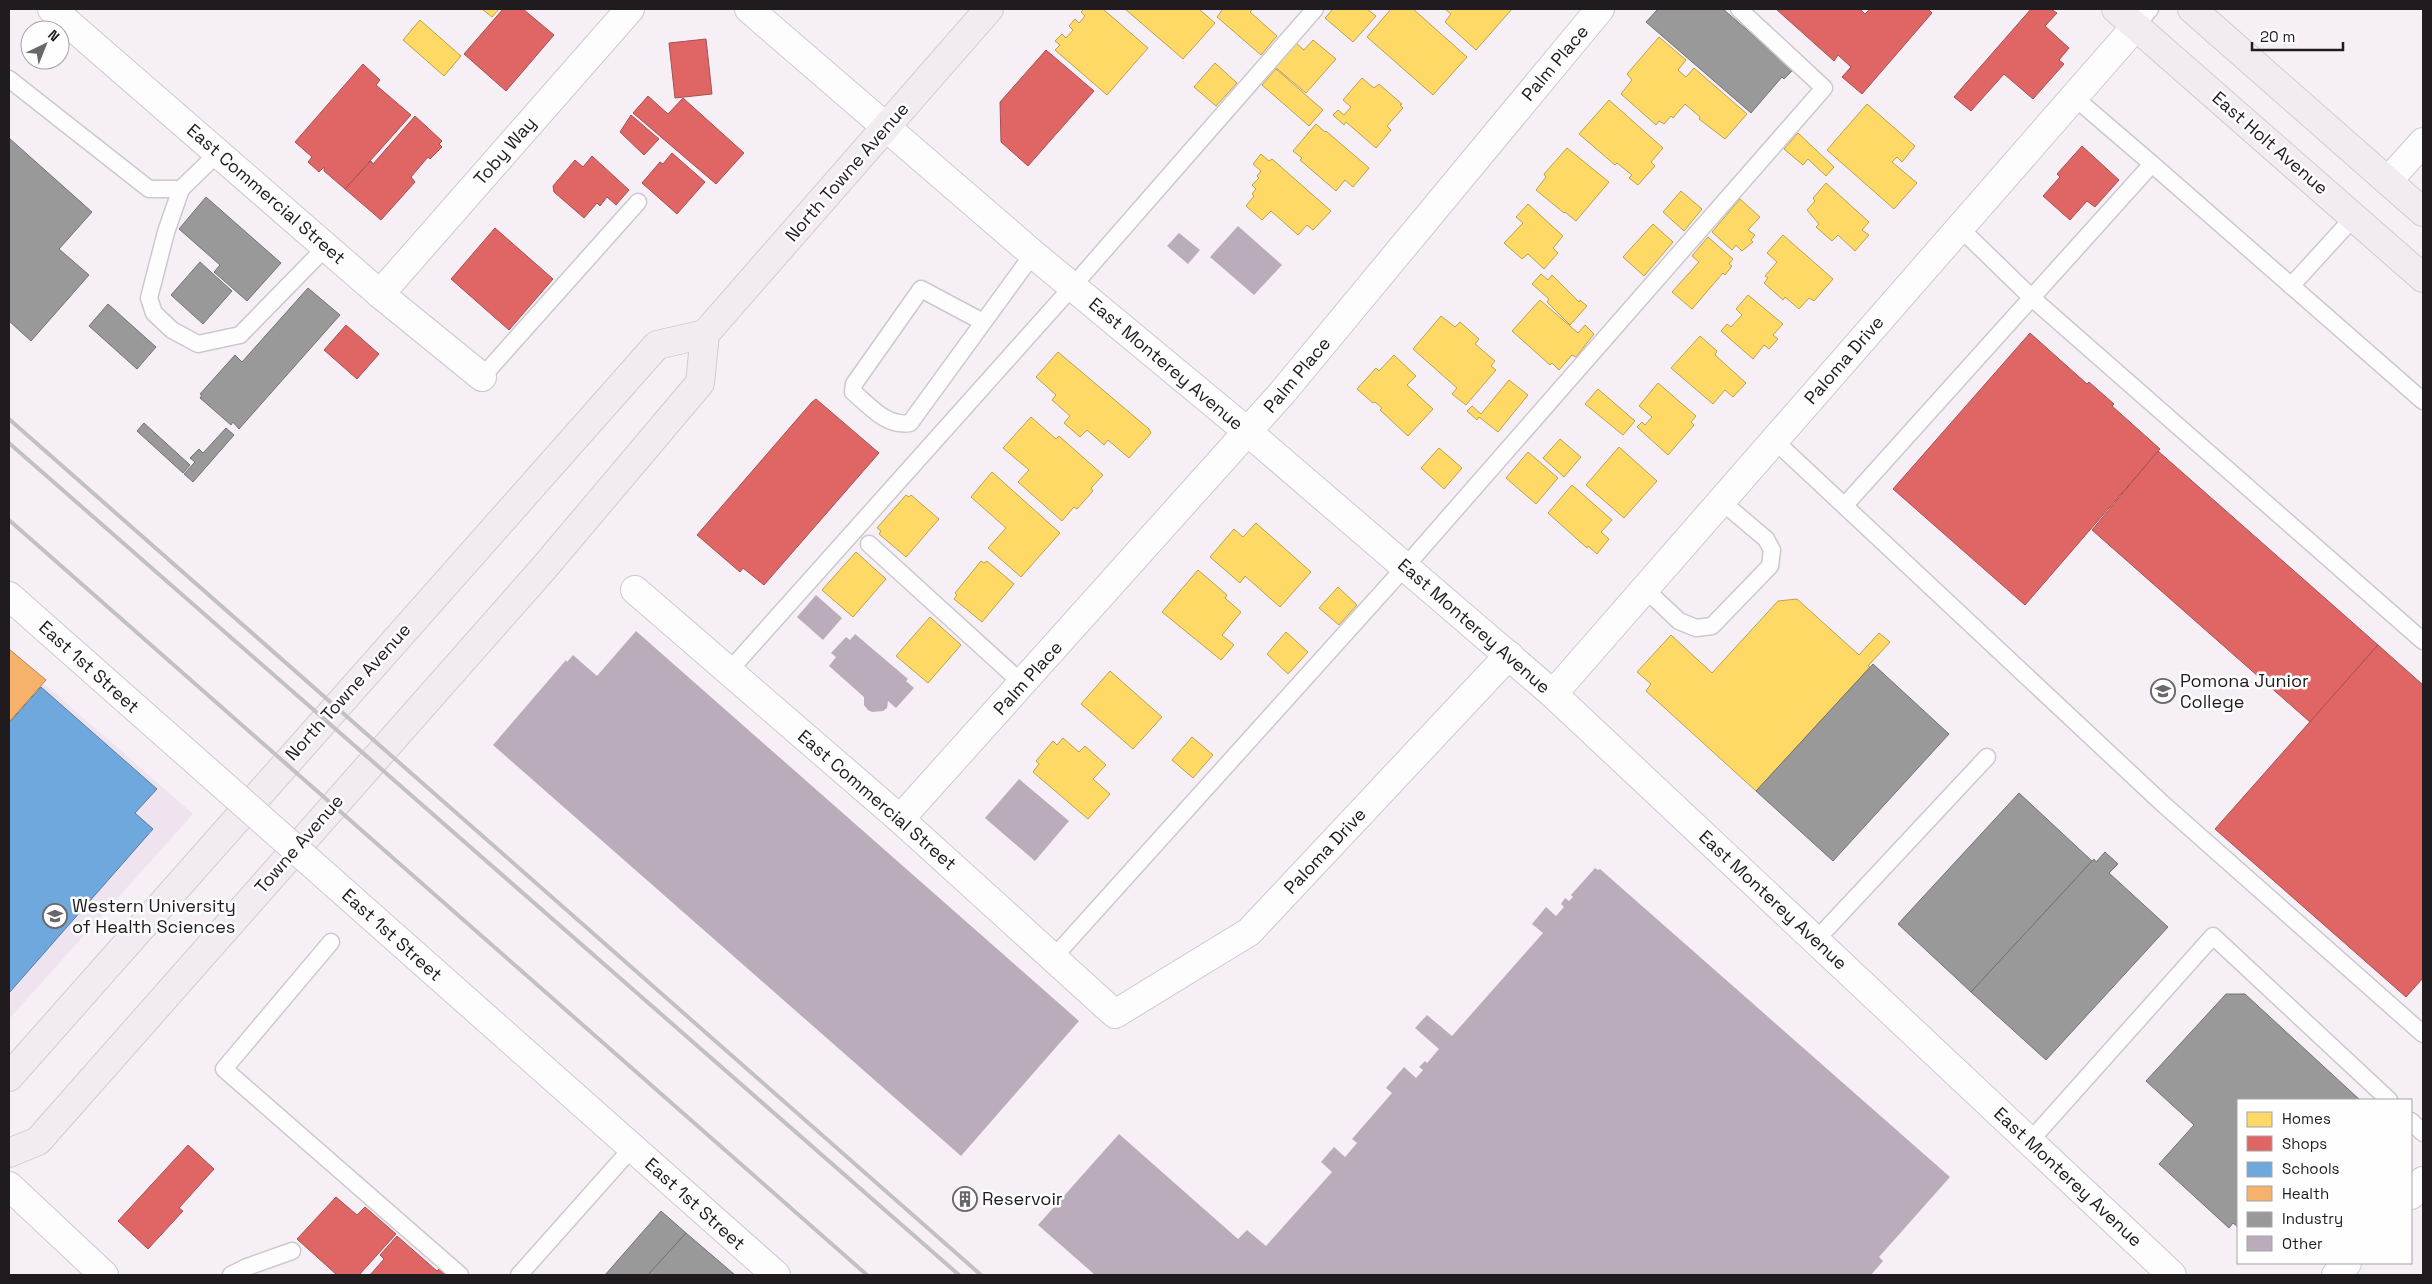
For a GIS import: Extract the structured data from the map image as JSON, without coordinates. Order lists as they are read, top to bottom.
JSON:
{
  "streets": {
    "main road": ["East Holt Avenue", "North Towne Avenue", "Towne Avenue"],
    "street": [
      "Palm Place",
      "Toby Way",
      "East Commercial Street",
      "Paloma Drive",
      "East Monterey Avenue",
      "East 1st Street"
    ]
  },
  "crossings": [
    ["Palm Place", "East Commercial Street"],
    ["Palm Place", "East Monterey Avenue"],
    ["East Holt Avenue", "Paloma Drive"],
    ["Toby Way", "East Commercial Street"],
    ["North Towne Avenue", "East Monterey Avenue"],
    ["North Towne Avenue", "Towne Avenue"],
    ["East Commercial Street", "Paloma Drive"],
    ["Paloma Drive", "East Monterey Avenue"]
  ],
  "places": {
    "school or university": ["Pomona Junior College", "Western University of Health Sciences"],
    "building": ["Reservoir"]
  },
  "legend": [
    "Homes",
    "Shops",
    "Schools",
    "Health",
    "Industry",
    "Other"
  ],
  "scale_bar": "20 m",
  "north": "top right"
}
